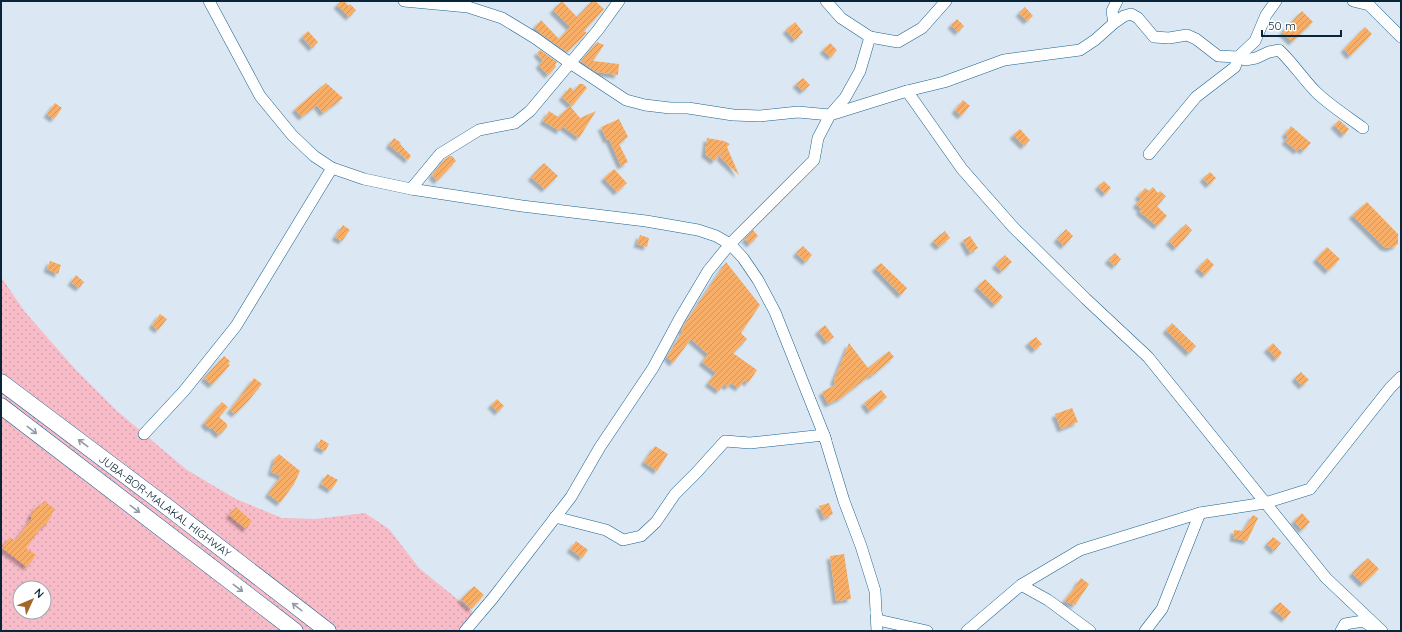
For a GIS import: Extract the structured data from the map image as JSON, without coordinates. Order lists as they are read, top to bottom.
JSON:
{
  "streets": {
    "highway": ["JUBA-BOR-MALAKAL HIGHWAY"]
  },
  "scale_bar": "50 m",
  "north": "top right"
}
